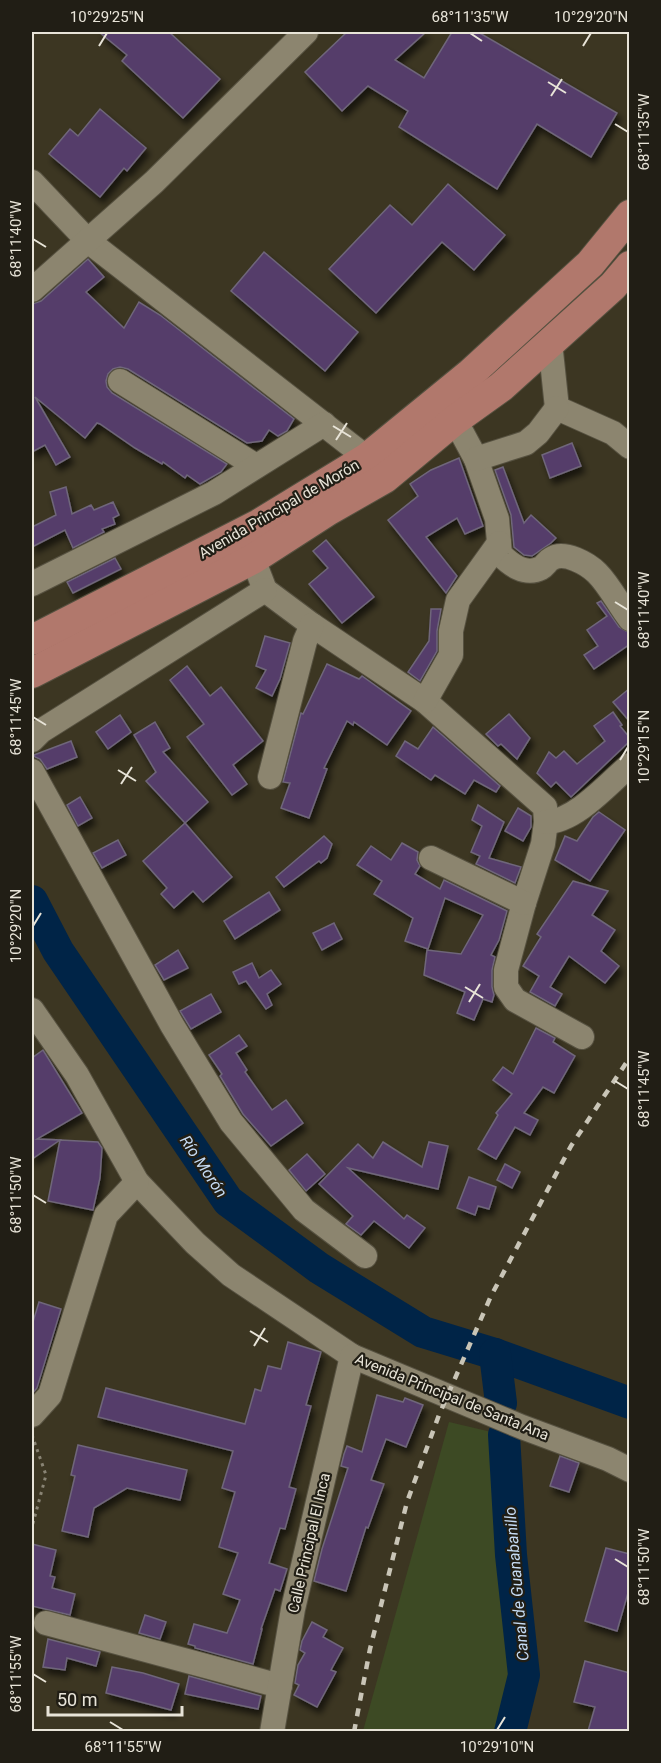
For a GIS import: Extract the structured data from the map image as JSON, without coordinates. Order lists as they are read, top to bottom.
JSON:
{
  "streets": {
    "main road": ["Avenida Principal de Morón"],
    "street": ["Avenida Principal de Santa Ana", "Calle Principal El Inca"]
  },
  "crossings": [
    ["Avenida Principal de Santa Ana", "Calle Principal El Inca"]
  ],
  "water": ["Río Morón", "Canal de Guanabanillo"],
  "scale_bar": "50 m",
  "coordinates": [
    "10°29'25\"N",
    "68°11'35\"W",
    "10°29'20\"N",
    "68°11'40\"W",
    "68°11'45\"W",
    "10°29'15\"N",
    "68°11'50\"W",
    "68°11'55\"W",
    "10°29'10\"N"
  ]
}
